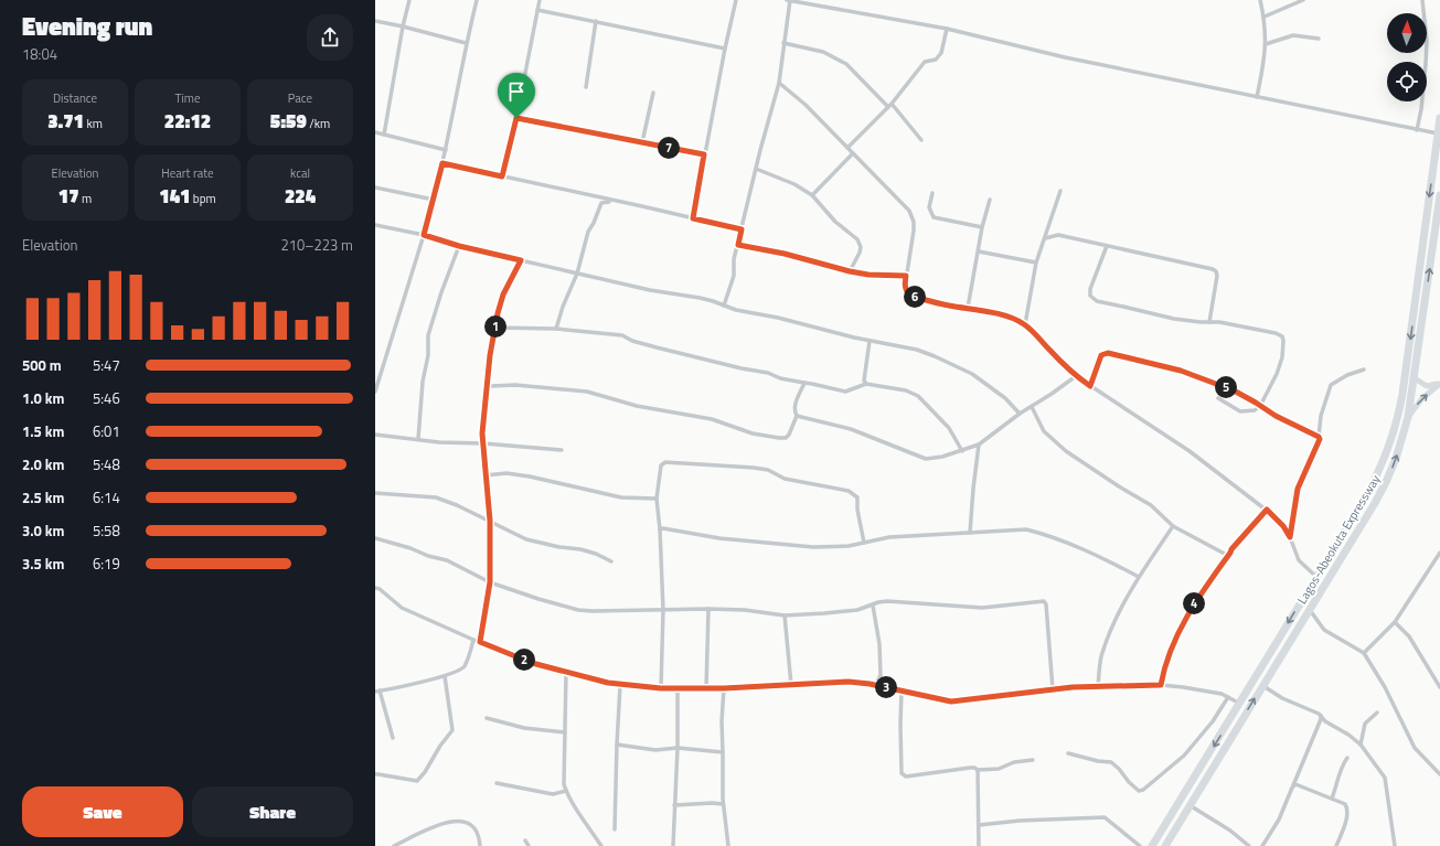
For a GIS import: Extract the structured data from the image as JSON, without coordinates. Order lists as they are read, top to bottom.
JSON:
{
  "streets": {
    "highway": ["Lagos-Abeokuta Expressway"]
  },
  "north": "top",
  "page": {
    "heading": ["Evening run", "18:04"],
    "stats": [
      ["Distance", "3.71 km"],
      ["Time", "22:12"],
      ["Pace", "5:59 /km"],
      ["Elevation", "17 m"],
      ["Heart rate", "141 bpm"],
      ["kcal", "224"]
    ],
    "pins": [
      "7",
      "6",
      "1",
      "5",
      "4",
      "2",
      "3"
    ],
    "chart": ["Elevation", "210–223 m"],
    "list": [
      {
        "name": "500 m",
        "note": "5:47"
      },
      {
        "name": "1.0 km",
        "note": "5:46"
      },
      {
        "name": "1.5 km",
        "note": "6:01"
      },
      {
        "name": "2.0 km",
        "note": "5:48"
      },
      {
        "name": "2.5 km",
        "note": "6:14"
      },
      {
        "name": "3.0 km",
        "note": "5:58"
      },
      {
        "name": "3.5 km",
        "note": "6:19"
      }
    ],
    "buttons": ["Save", "Share"]
  }
}
